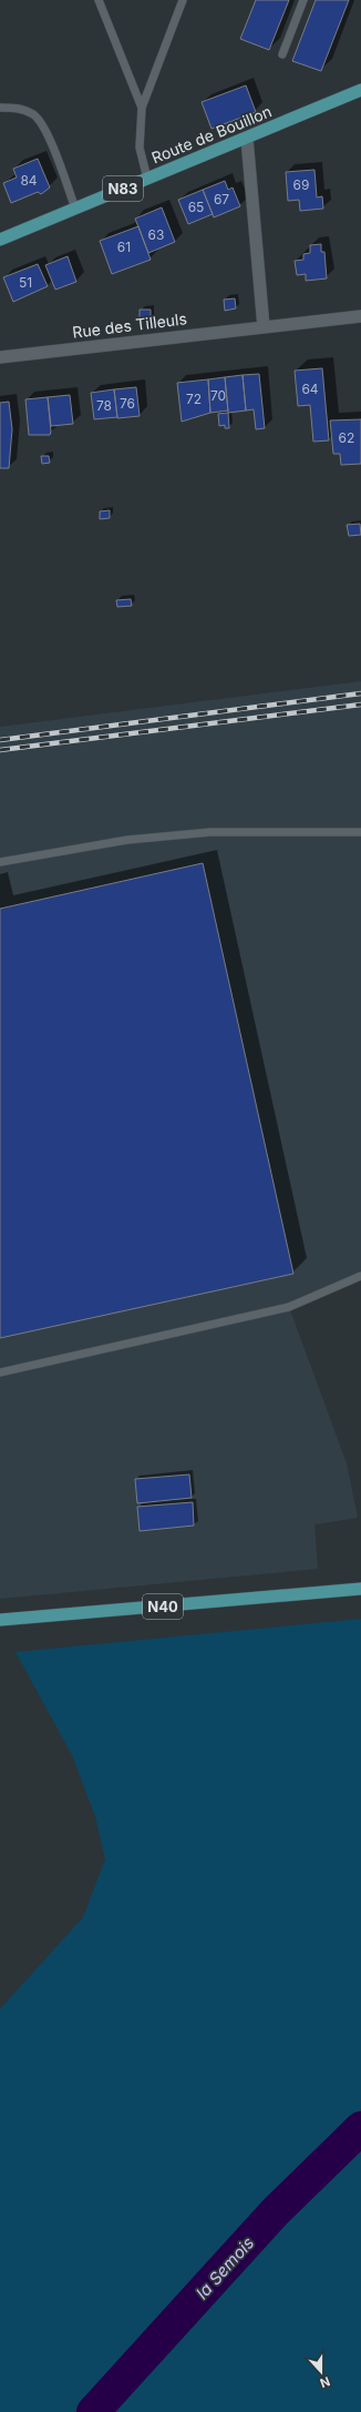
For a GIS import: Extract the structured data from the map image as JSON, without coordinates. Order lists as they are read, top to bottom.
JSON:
{
  "streets": {
    "main road": ["Route de Bouillon", "N83", "N40"],
    "street": ["Rue des Tilleuls"]
  },
  "water": ["la Semois"],
  "house_numbers": [
    "84",
    "69",
    "67",
    "65",
    "63",
    "61",
    "51",
    "64",
    "70",
    "72",
    "76",
    "78",
    "62"
  ],
  "north": "bottom"
}
